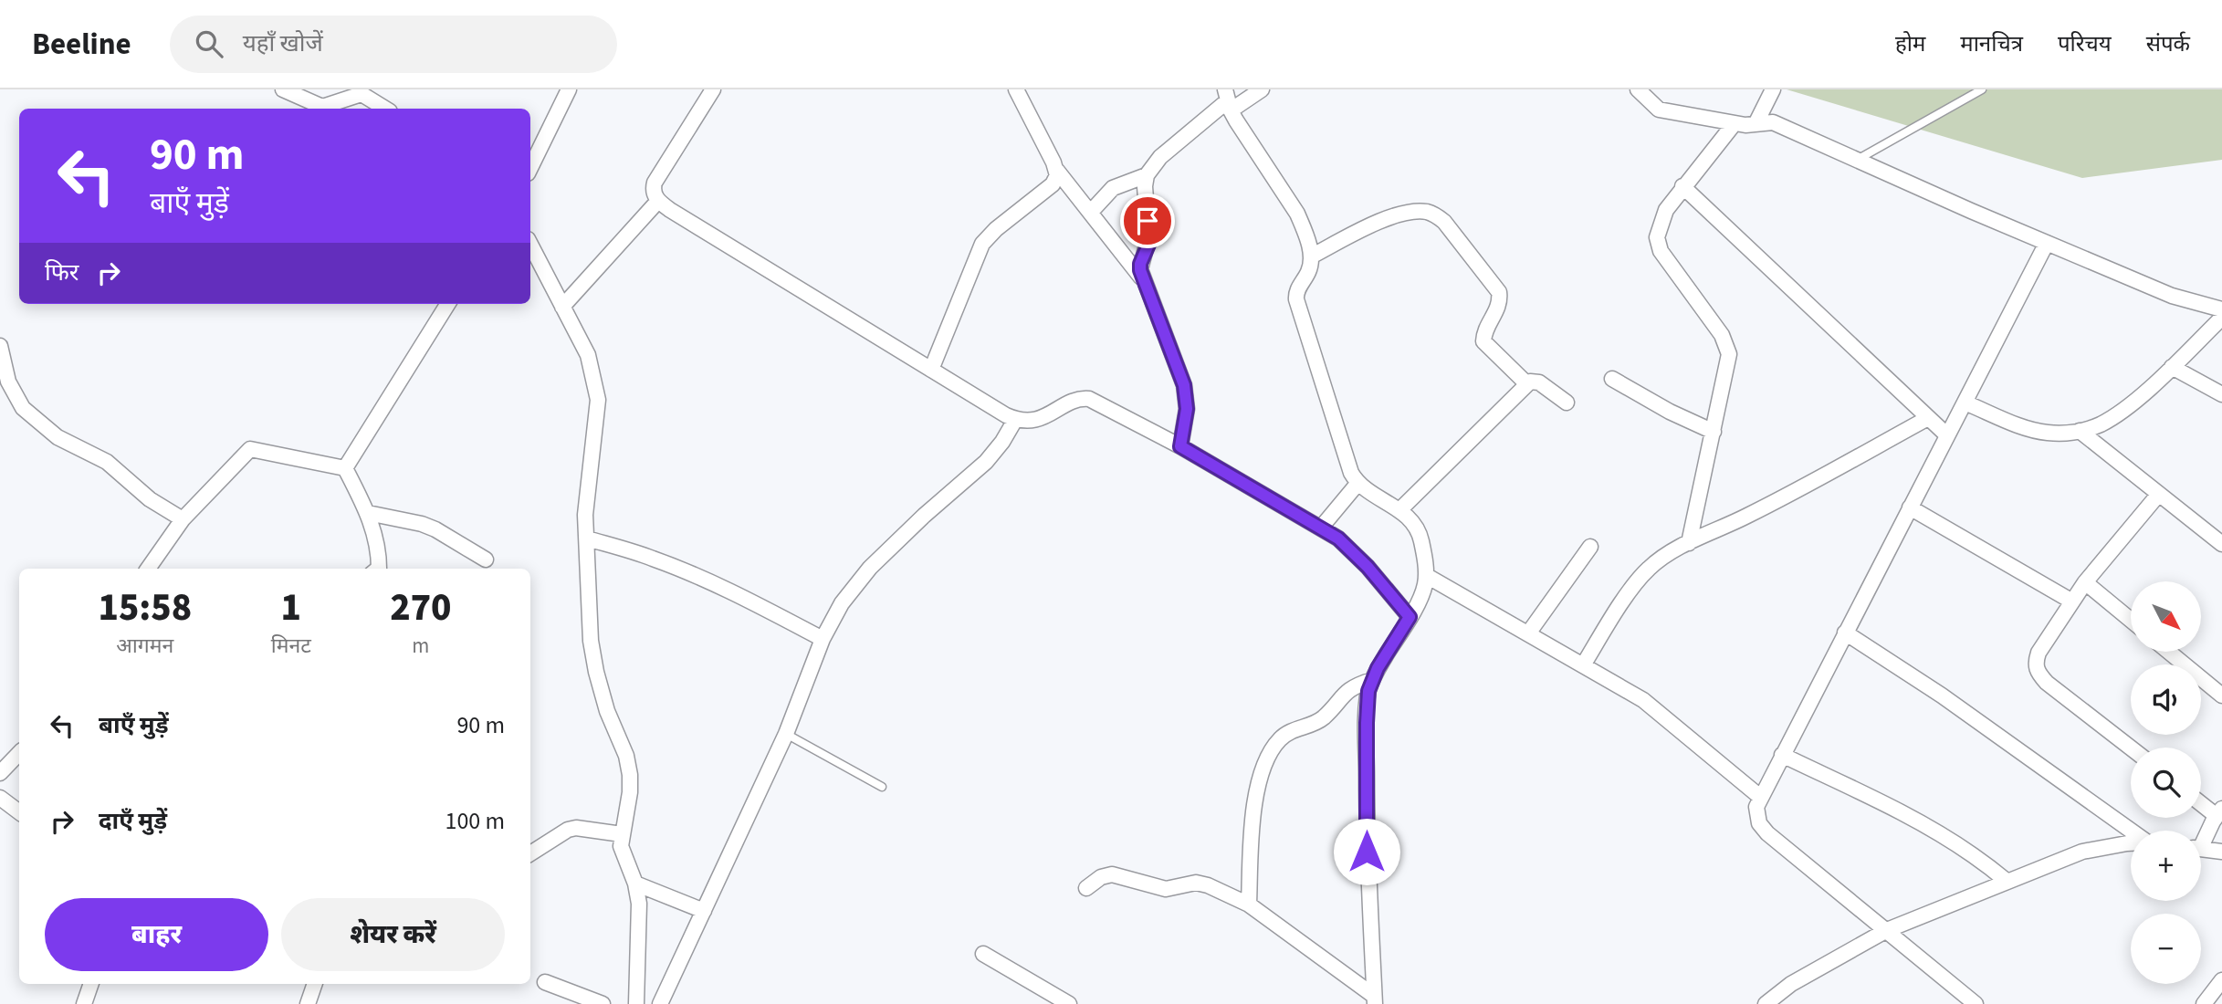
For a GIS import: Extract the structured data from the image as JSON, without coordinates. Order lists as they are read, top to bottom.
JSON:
{
  "north": "bottom right",
  "page": {
    "header": "Beeline",
    "search": "यहाँ खोजें",
    "nav": [
      "होम",
      "मानचित्र",
      "परिचय",
      "संपर्क"
    ],
    "turn": ["90 m", "बाएँ मुड़ें"],
    "then": "फिर",
    "eta": [
      "15:58",
      "आगमन",
      "1",
      "मिनट",
      "270",
      "m"
    ],
    "map_buttons": ["+", "−"],
    "list": [
      {
        "name": "बाएँ मुड़ें",
        "value": "90 m"
      },
      {
        "name": "दाएँ मुड़ें",
        "value": "100 m"
      }
    ],
    "buttons": ["बाहर", "शेयर करें"]
  }
}
